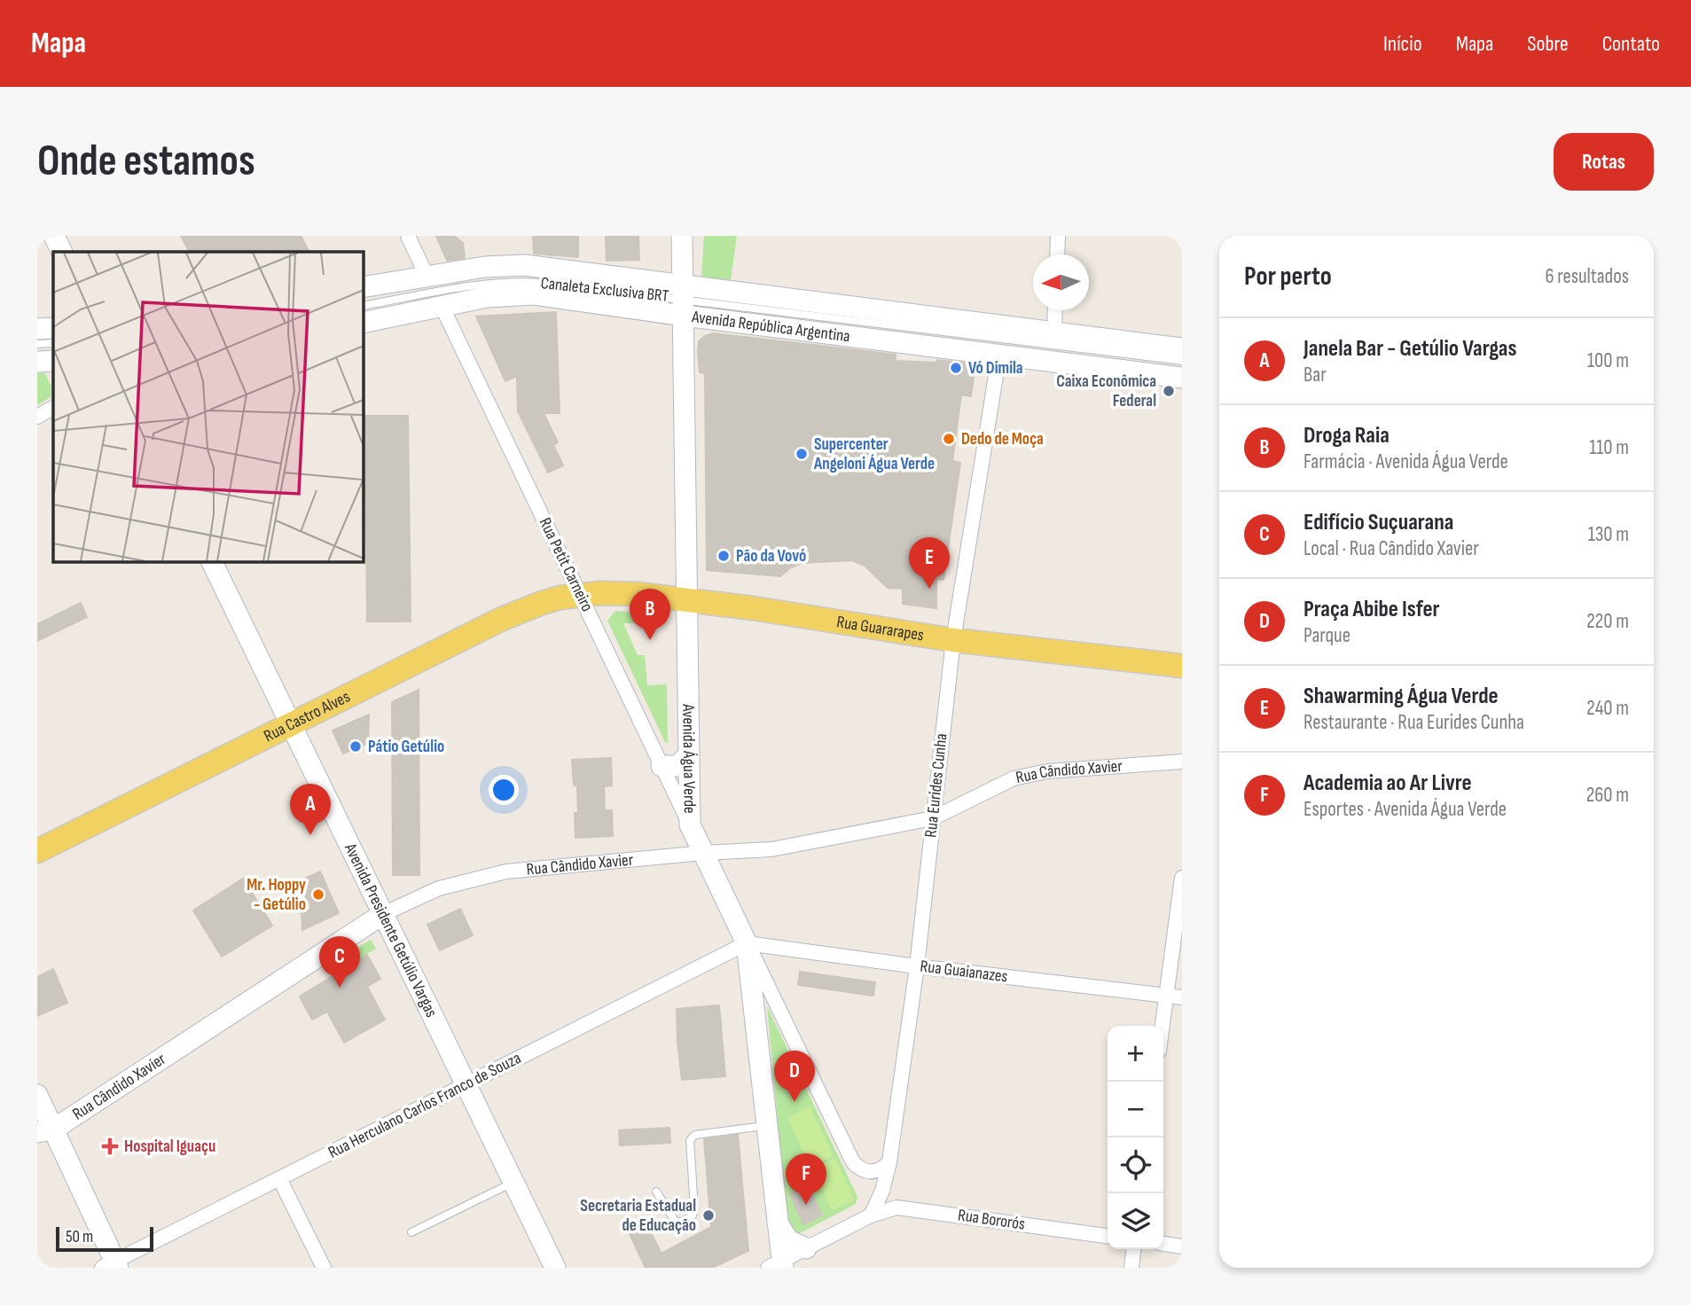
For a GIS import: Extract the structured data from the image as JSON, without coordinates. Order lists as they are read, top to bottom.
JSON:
{
  "streets": {
    "main road": [
      "Avenida República Argentina",
      "Rua Guararapes",
      "Rua Castro Alves",
      "Avenida Água Verde",
      "Rua Cândido Xavier",
      "Avenida Presidente Getúlio Vargas"
    ],
    "street": [
      "Rua Petit Carneiro",
      "Rua Eurides Cunha",
      "Rua Guaianazes",
      "Rua Herculano Carlos Franco de Souza",
      "Rua Bororós"
    ],
    "lane": ["Canaleta Exclusiva BRT"]
  },
  "crossings": [
    ["Canaleta Exclusiva BRT", "Avenida República Argentina"],
    ["Canaleta Exclusiva BRT", "Avenida Água Verde"],
    ["Avenida República Argentina", "Rua Petit Carneiro"],
    ["Avenida República Argentina", "Avenida Água Verde"],
    ["Avenida República Argentina", "Rua Eurides Cunha"],
    ["Rua Petit Carneiro", "Rua Guararapes"],
    ["Rua Petit Carneiro", "Rua Castro Alves"],
    ["Rua Petit Carneiro", "Avenida Água Verde"],
    ["Rua Guararapes", "Rua Castro Alves"],
    ["Rua Guararapes", "Avenida Água Verde"],
    ["Rua Guararapes", "Rua Eurides Cunha"],
    ["Rua Castro Alves", "Avenida Presidente Getúlio Vargas"],
    ["Avenida Água Verde", "Rua Cândido Xavier"],
    ["Avenida Água Verde", "Rua Guaianazes"],
    ["Avenida Água Verde", "Rua Herculano Carlos Franco de Souza"],
    ["Avenida Água Verde", "Rua Bororós"],
    ["Rua Cândido Xavier", "Rua Eurides Cunha"],
    ["Rua Cândido Xavier", "Avenida Presidente Getúlio Vargas"],
    ["Rua Eurides Cunha", "Rua Guaianazes"],
    ["Rua Eurides Cunha", "Rua Bororós"],
    ["Avenida Presidente Getúlio Vargas", "Rua Herculano Carlos Franco de Souza"],
    ["Rua Guaianazes", "Rua Herculano Carlos Franco de Souza"]
  ],
  "places": {
    "other": [
      "Vó Dimila",
      "Caixa Econômica Federal",
      "Dedo de Moça",
      "Supercenter Angeloni Água Verde",
      "Pão da Vovó",
      "Pátio Getúlio",
      "Mr. Hoppy - Getúlio",
      "Secretaria Estadual de Educação"
    ],
    "health": ["Hospital Iguaçu"]
  },
  "scale_bar": "50 m",
  "north": "left",
  "page": {
    "header": "Mapa",
    "nav": [
      "Início",
      "Mapa",
      "Sobre",
      "Contato"
    ],
    "buttons": "Rotas",
    "title": "Onde estamos",
    "heading": ["Por perto", "6 resultados"],
    "list": [
      {
        "mark": "A",
        "name": "Janela Bar - Getúlio Vargas",
        "note": "Bar",
        "value": "100 m"
      },
      {
        "mark": "B",
        "name": "Droga Raia",
        "note": "Farmácia · Avenida Água Verde",
        "value": "110 m"
      },
      {
        "mark": "C",
        "name": "Edifício Suçuarana",
        "note": "Local · Rua Cândido Xavier",
        "value": "130 m"
      },
      {
        "mark": "D",
        "name": "Praça Abibe Isfer",
        "note": "Parque",
        "value": "220 m"
      },
      {
        "mark": "E",
        "name": "Shawarming Água Verde",
        "note": "Restaurante · Rua Eurides Cunha",
        "value": "240 m"
      },
      {
        "mark": "F",
        "name": "Academia ao Ar Livre",
        "note": "Esportes · Avenida Água Verde",
        "value": "260 m"
      }
    ],
    "pins": [
      "E",
      "B",
      "A",
      "C",
      "D",
      "F"
    ],
    "map_buttons": ["+", "−"],
    "scale": "50 m"
  }
}
